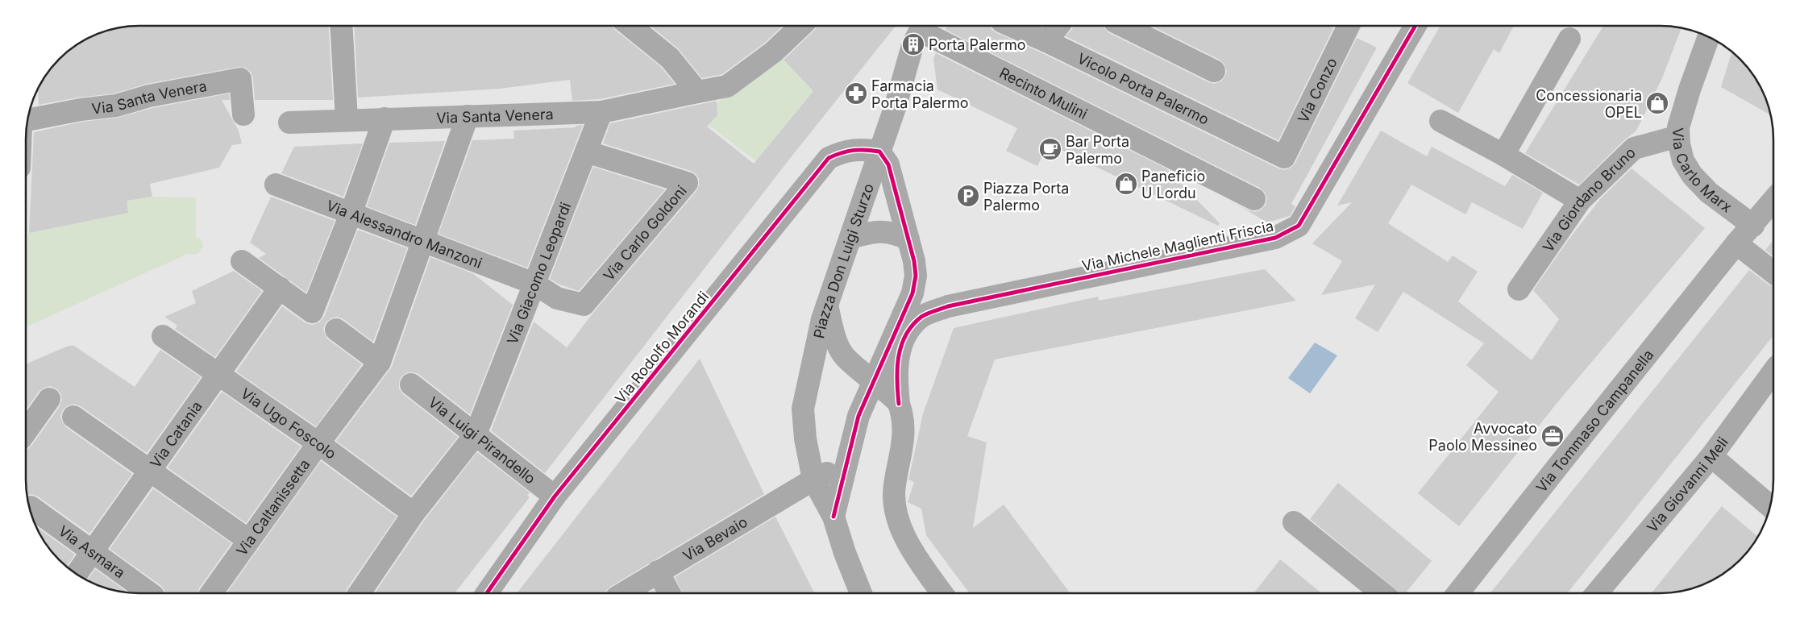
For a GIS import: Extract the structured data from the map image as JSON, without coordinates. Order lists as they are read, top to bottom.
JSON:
{
  "streets": {
    "street": [
      "Vicolo Porta Palermo",
      "Via Conzo",
      "Recinto Mulini",
      "Via Santa Venera",
      "Via Carlo Marx",
      "Via Giordano Bruno",
      "Via Alessandro Manzoni",
      "Via Carlo Goldoni",
      "Via Michele Maglienti Friscia",
      "Piazza Don Luigi Sturzo",
      "Via Giacomo Leopardi",
      "Via Rodolfo Morandi",
      "Via Tommaso Campanella",
      "Via Ugo Foscolo",
      "Via Catania",
      "Via Luigi Pirandello",
      "Via Giovanni Meli",
      "Via Caltanissetta",
      "Via Bevaio",
      "Via Asmara"
    ]
  },
  "crossings": [
    ["Vicolo Porta Palermo", "Via Conzo"],
    ["Recinto Mulini", "Piazza Don Luigi Sturzo"],
    ["Via Santa Venera", "Via Giacomo Leopardi"],
    ["Via Santa Venera", "Via Caltanissetta"],
    ["Via Carlo Marx", "Via Giordano Bruno"],
    ["Via Carlo Marx", "Via Tommaso Campanella"],
    ["Via Alessandro Manzoni", "Via Carlo Goldoni"],
    ["Via Alessandro Manzoni", "Via Giacomo Leopardi"],
    ["Via Alessandro Manzoni", "Via Caltanissetta"],
    ["Via Carlo Goldoni", "Via Giacomo Leopardi"],
    ["Piazza Don Luigi Sturzo", "Via Rodolfo Morandi"],
    ["Piazza Don Luigi Sturzo", "Via Bevaio"],
    ["Via Giacomo Leopardi", "Via Ugo Foscolo"],
    ["Via Giacomo Leopardi", "Via Luigi Pirandello"],
    ["Via Rodolfo Morandi", "Via Luigi Pirandello"],
    ["Via Ugo Foscolo", "Via Catania"],
    ["Via Ugo Foscolo", "Via Caltanissetta"],
    ["Via Catania", "Via Asmara"]
  ],
  "places": {
    "building": ["Porta Palermo"],
    "pharmacy": ["Farmacia Porta Palermo"],
    "shop": ["Concessionaria OPEL", "Paneficio U Lordu"],
    "cafe": ["Bar Porta Palermo"],
    "parking": ["Piazza Porta Palermo"],
    "office": ["Avvocato Paolo Messineo"]
  }
}
